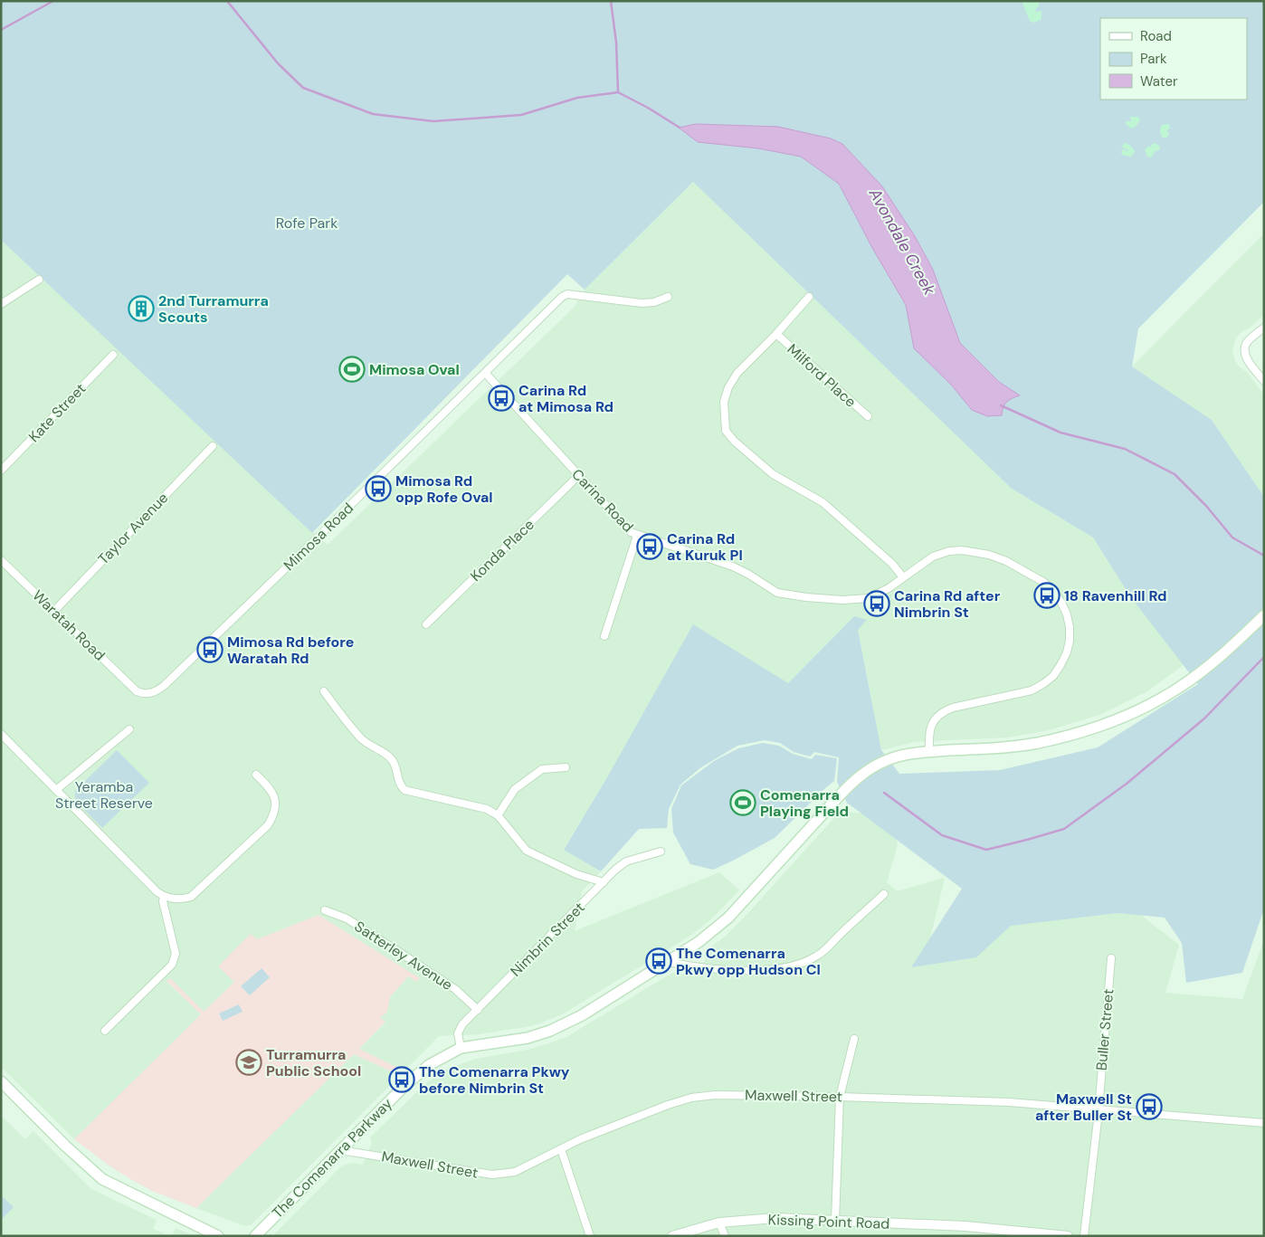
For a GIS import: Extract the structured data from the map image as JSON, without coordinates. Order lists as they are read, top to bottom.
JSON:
{
  "streets": {
    "main road": ["The Comenarra Parkway"],
    "street": [
      "Milford Place",
      "Kate Street",
      "Carina Road",
      "Taylor Avenue",
      "Mimosa Road",
      "Konda Place",
      "Waratah Road",
      "Nimbrin Street",
      "Satterley Avenue",
      "Buller Street",
      "Maxwell Street",
      "Kissing Point Road"
    ]
  },
  "crossings": [
    ["Carina Road", "Mimosa Road"],
    ["Carina Road", "Konda Place"],
    ["Carina Road", "The Comenarra Parkway"],
    ["Taylor Avenue", "Waratah Road"],
    ["Mimosa Road", "Waratah Road"],
    ["Nimbrin Street", "Satterley Avenue"],
    ["Nimbrin Street", "The Comenarra Parkway"],
    ["Buller Street", "Maxwell Street"],
    ["Maxwell Street", "The Comenarra Parkway"]
  ],
  "water": ["Avondale Creek"],
  "parks": ["Rofe Park", "Yeramba Street Reserve"],
  "places": {
    "building": ["2nd Turramurra Scouts"],
    "sports": ["Mimosa Oval", "Comenarra Playing Field"],
    "bus stop": [
      "Carina Rd at Mimosa Rd",
      "Mimosa Rd opp Rofe Oval",
      "Carina Rd at Kuruk Pl",
      "18 Ravenhill Rd",
      "Carina Rd after Nimbrin St",
      "Mimosa Rd before Waratah Rd",
      "The Comenarra Pkwy opp Hudson Cl",
      "The Comenarra Pkwy before Nimbrin St",
      "Maxwell St after Buller St"
    ],
    "school or university": ["Turramurra Public School"]
  },
  "legend": ["Road", "Park", "Water"]
}
